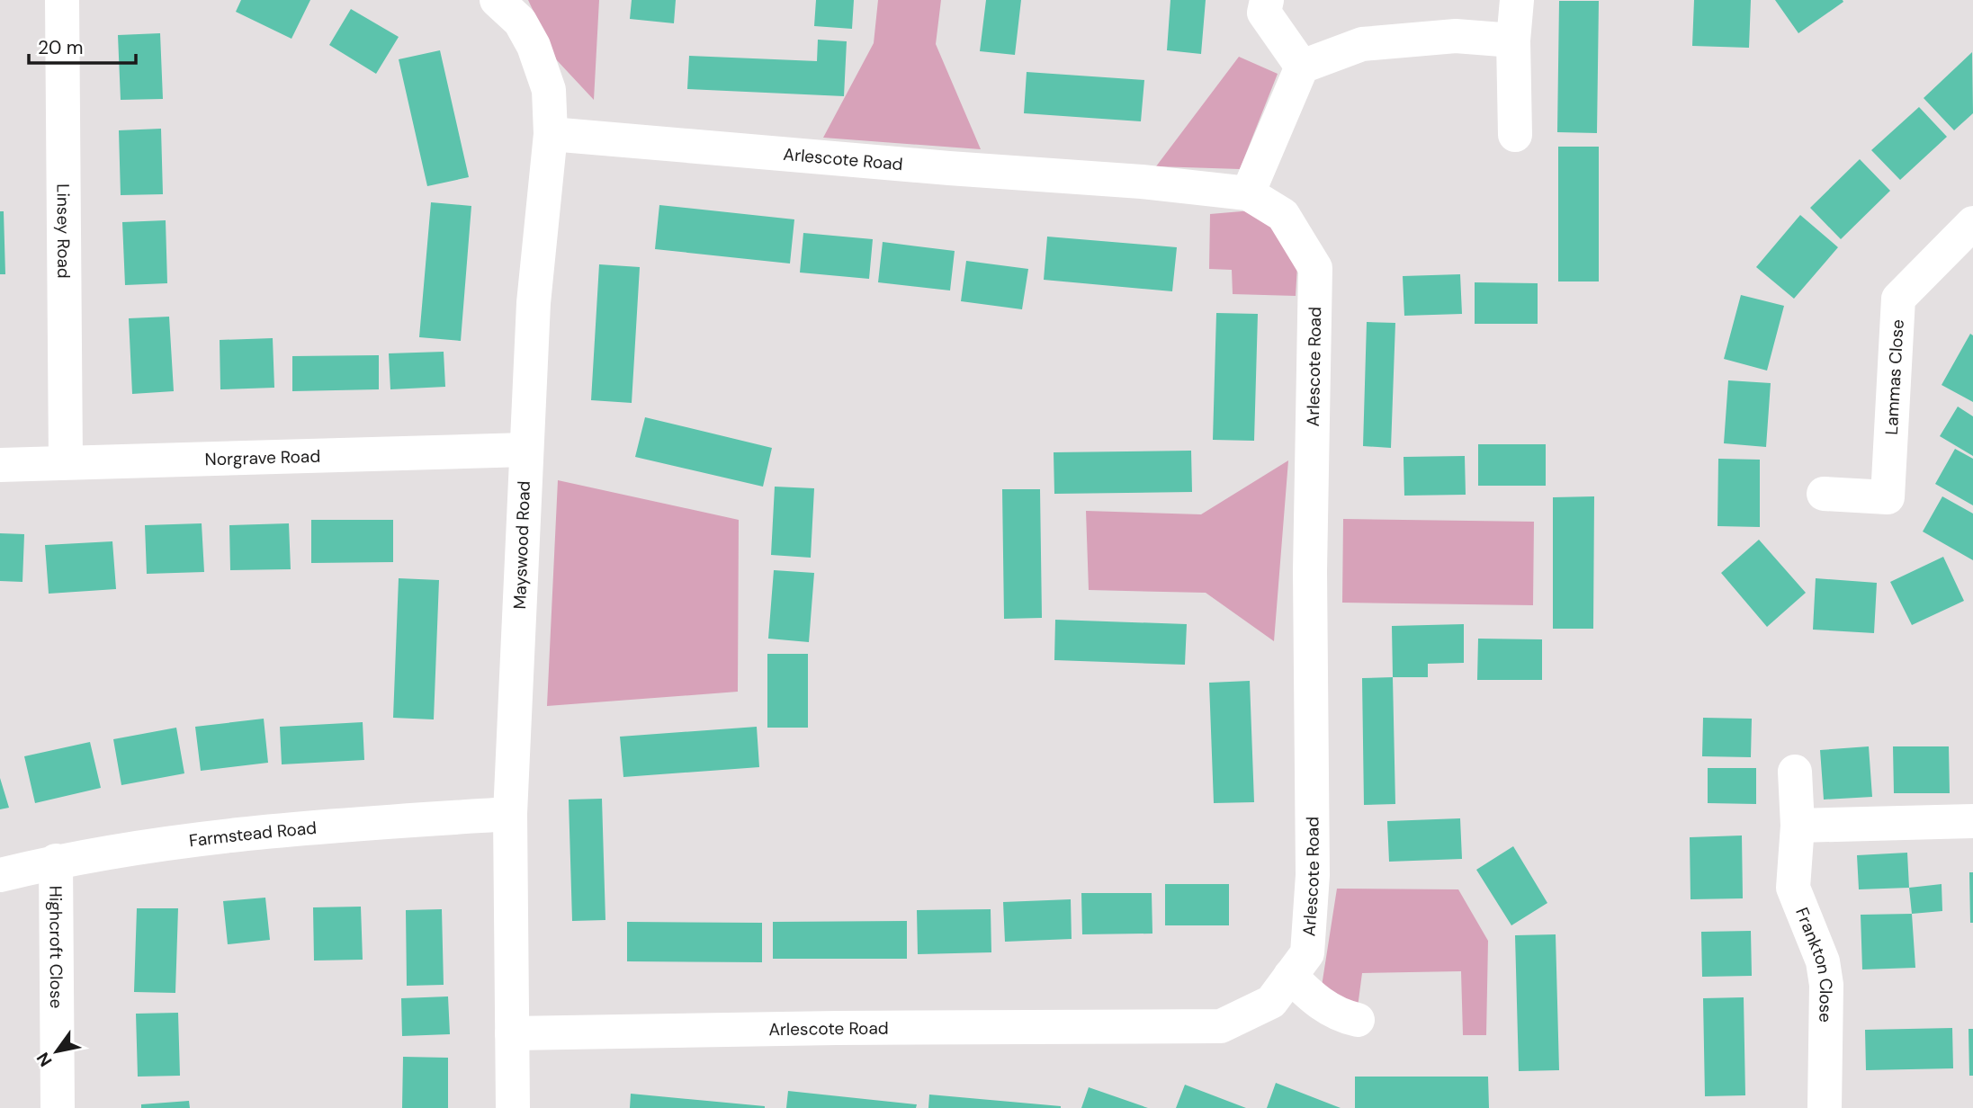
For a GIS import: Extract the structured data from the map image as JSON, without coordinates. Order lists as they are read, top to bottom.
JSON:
{
  "streets": {
    "street": [
      "Arlescote Road",
      "Linsey Road",
      "Lammas Close",
      "Norgrave Road",
      "Mayswood Road",
      "Farmstead Road",
      "Highcroft Close",
      "Frankton Close"
    ]
  },
  "crossings": [
    ["Arlescote Road", "Mayswood Road"],
    ["Linsey Road", "Norgrave Road"],
    ["Norgrave Road", "Mayswood Road"],
    ["Mayswood Road", "Farmstead Road"],
    ["Farmstead Road", "Highcroft Close"]
  ],
  "scale_bar": "20 m",
  "north": "bottom left"
}
